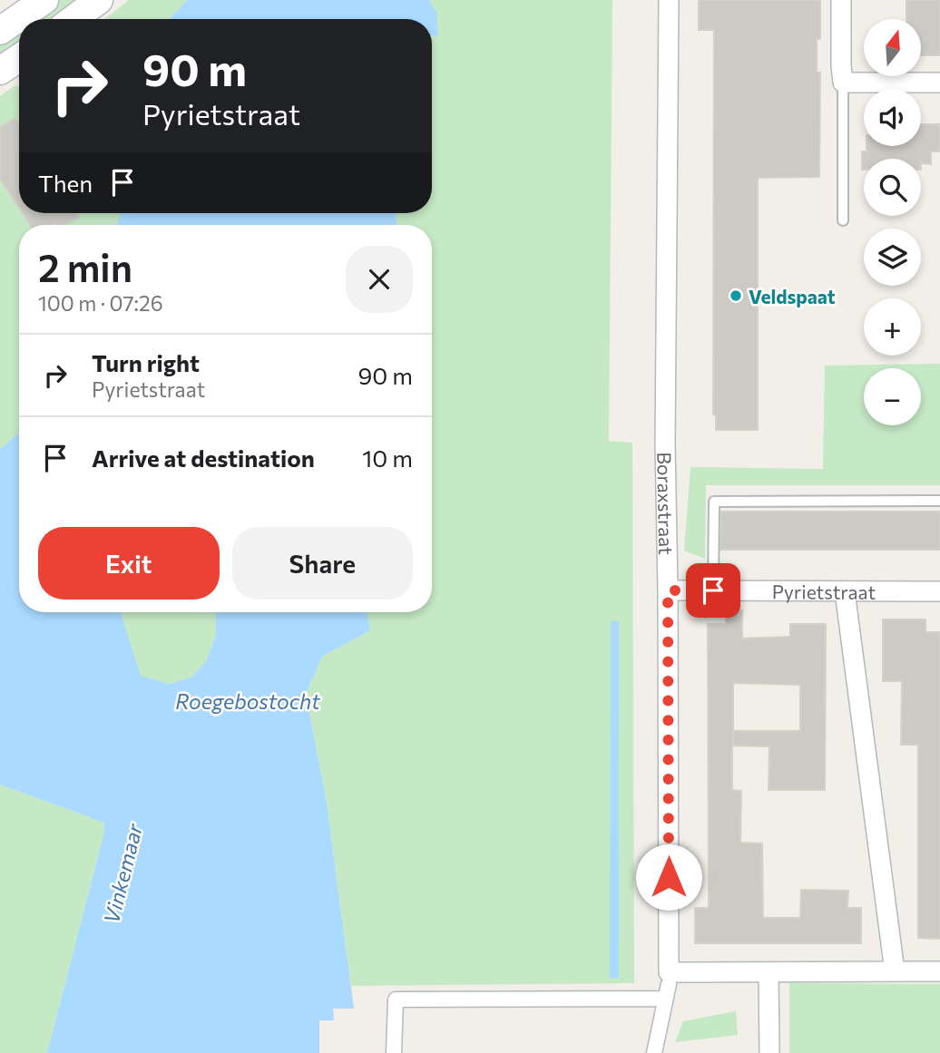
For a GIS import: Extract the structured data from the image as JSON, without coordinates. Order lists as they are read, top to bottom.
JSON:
{
  "streets": {
    "street": ["Boraxstraat", "Pyrietstraat"]
  },
  "crossings": [
    ["Boraxstraat", "Pyrietstraat"]
  ],
  "water": ["Roegebostocht", "Vinkemaar"],
  "places": ["Veldspaat"],
  "north": "top",
  "page": {
    "map_buttons": ["+", "−"],
    "turn": ["90 m", "Pyrietstraat"],
    "then": "Then",
    "heading": ["2 min", "100 m · 07:26"],
    "list": [
      {
        "name": "Turn right",
        "note": "Pyrietstraat",
        "value": "90 m"
      },
      {
        "name": "Arrive at destination",
        "value": "10 m"
      }
    ],
    "buttons": ["Exit", "Share"]
  }
}
